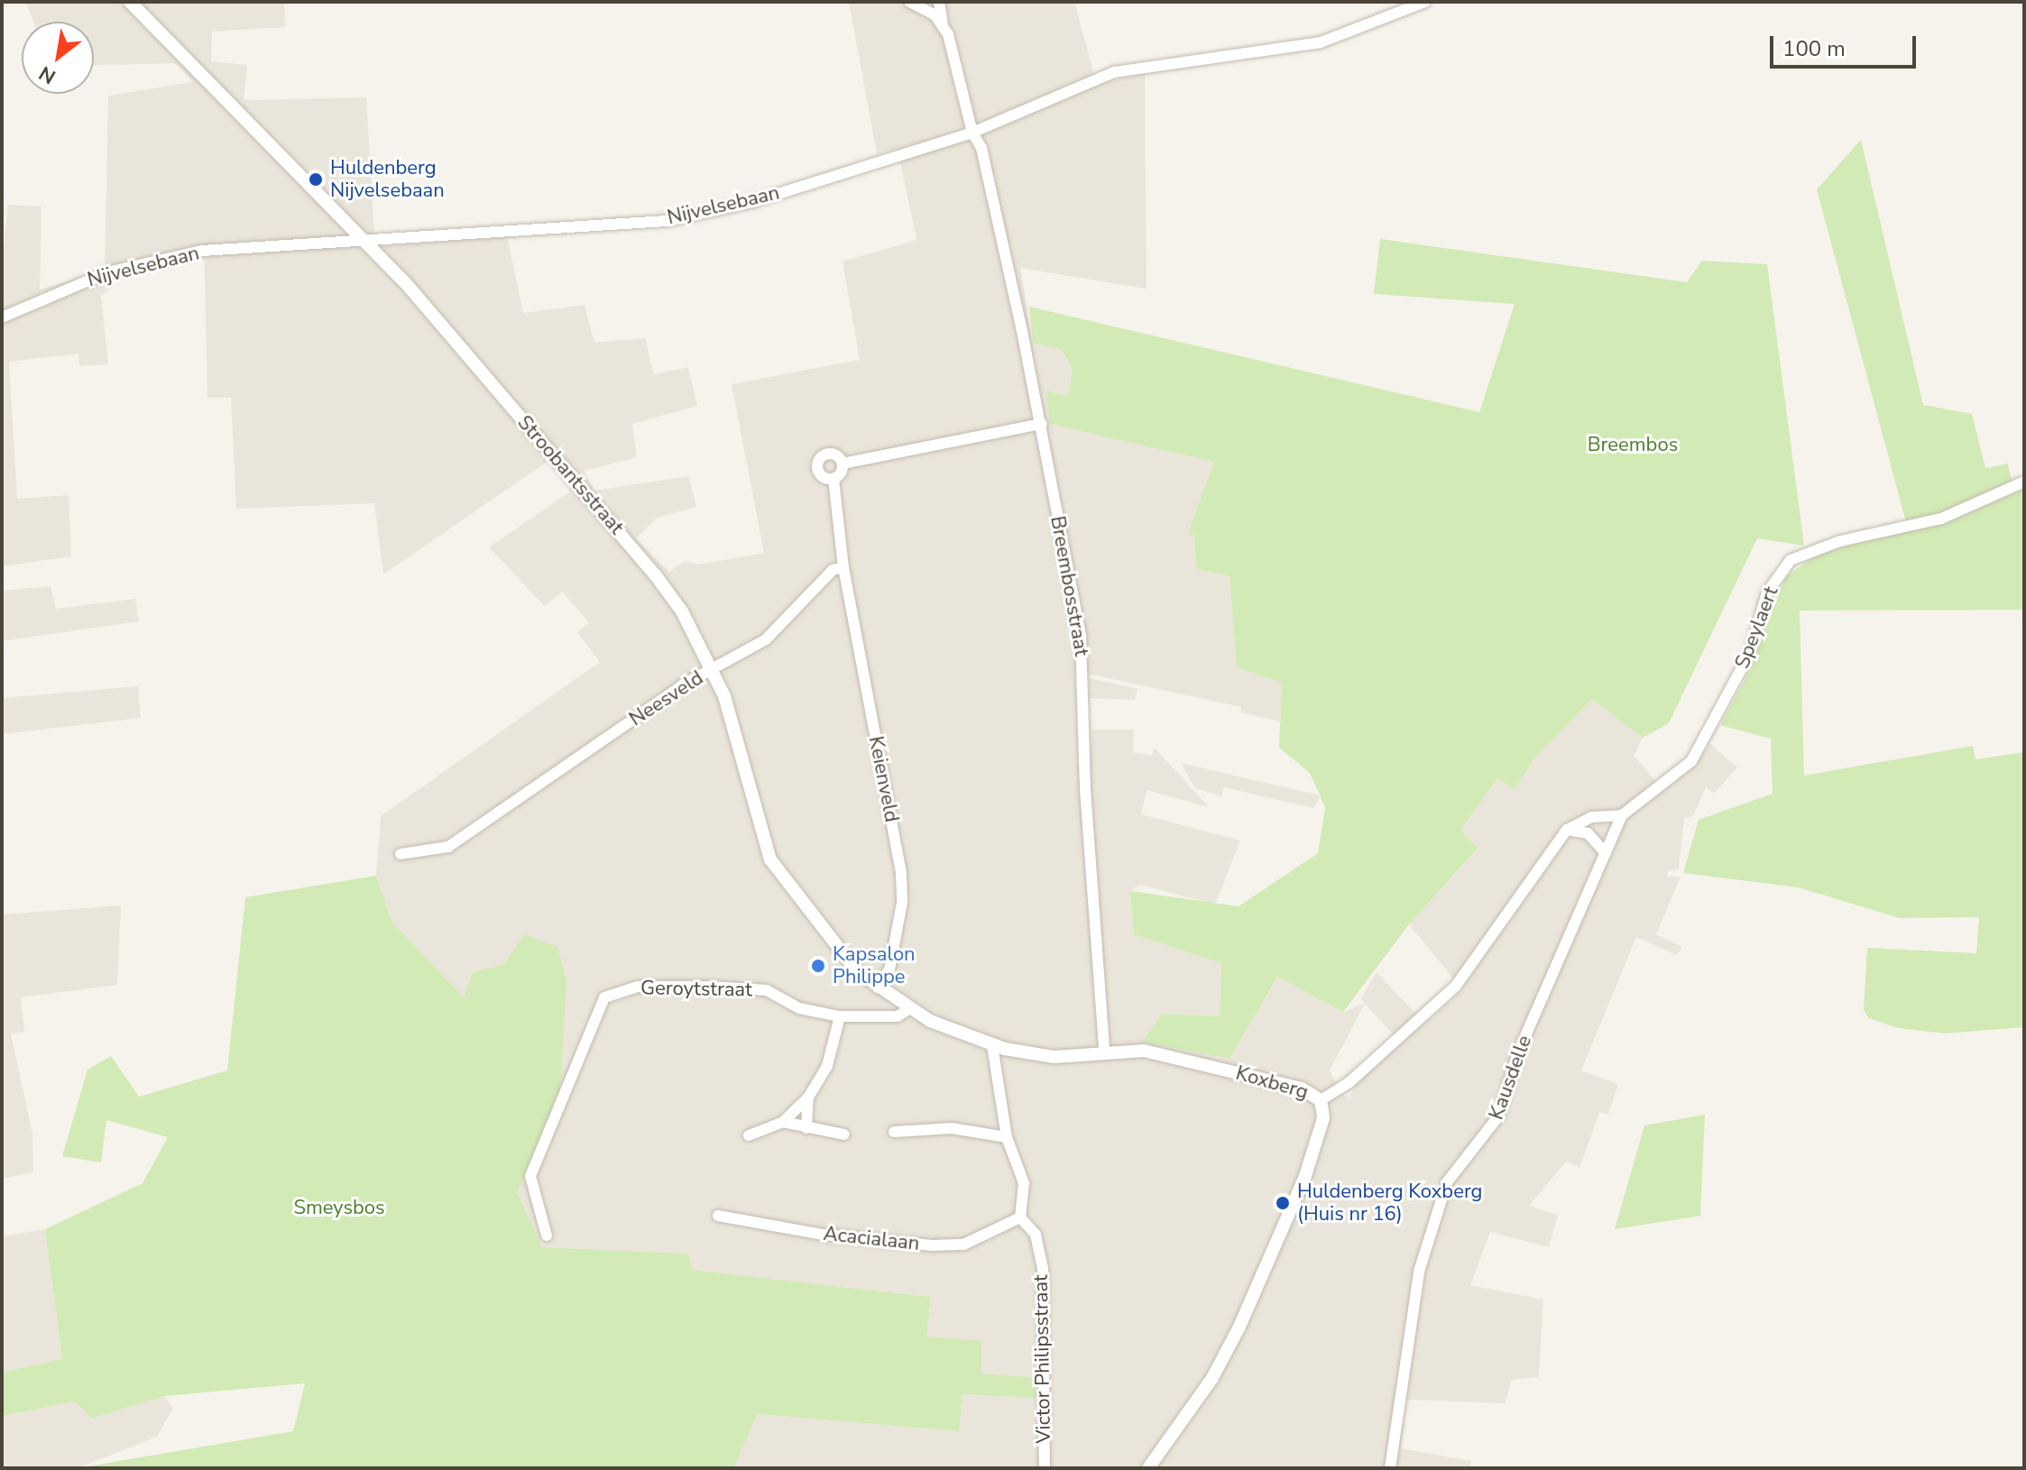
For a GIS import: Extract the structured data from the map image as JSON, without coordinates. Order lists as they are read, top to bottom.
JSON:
{
  "streets": {
    "street": [
      "Nijvelsebaan",
      "Stroobantsstraat",
      "Breembosstraat",
      "Speylaert",
      "Neesveld",
      "Keienveld",
      "Geroytstraat",
      "Kausdelle",
      "Koxberg",
      "Acacialaan",
      "Victor Philipsstraat"
    ]
  },
  "crossings": [
    ["Nijvelsebaan", "Stroobantsstraat"],
    ["Nijvelsebaan", "Breembosstraat"],
    ["Stroobantsstraat", "Neesveld"],
    ["Stroobantsstraat", "Keienveld"],
    ["Stroobantsstraat", "Geroytstraat"],
    ["Stroobantsstraat", "Koxberg"],
    ["Breembosstraat", "Koxberg"],
    ["Neesveld", "Keienveld"],
    ["Geroytstraat", "Koxberg"],
    ["Acacialaan", "Victor Philipsstraat"]
  ],
  "parks": ["Breembos", "Smeysbos"],
  "places": ["Huldenberg Nijvelsebaan", "Kapsalon Philippe", "Huldenberg Koxberg (Huis nr 16)"],
  "scale_bar": "100 m",
  "north": "bottom left"
}
